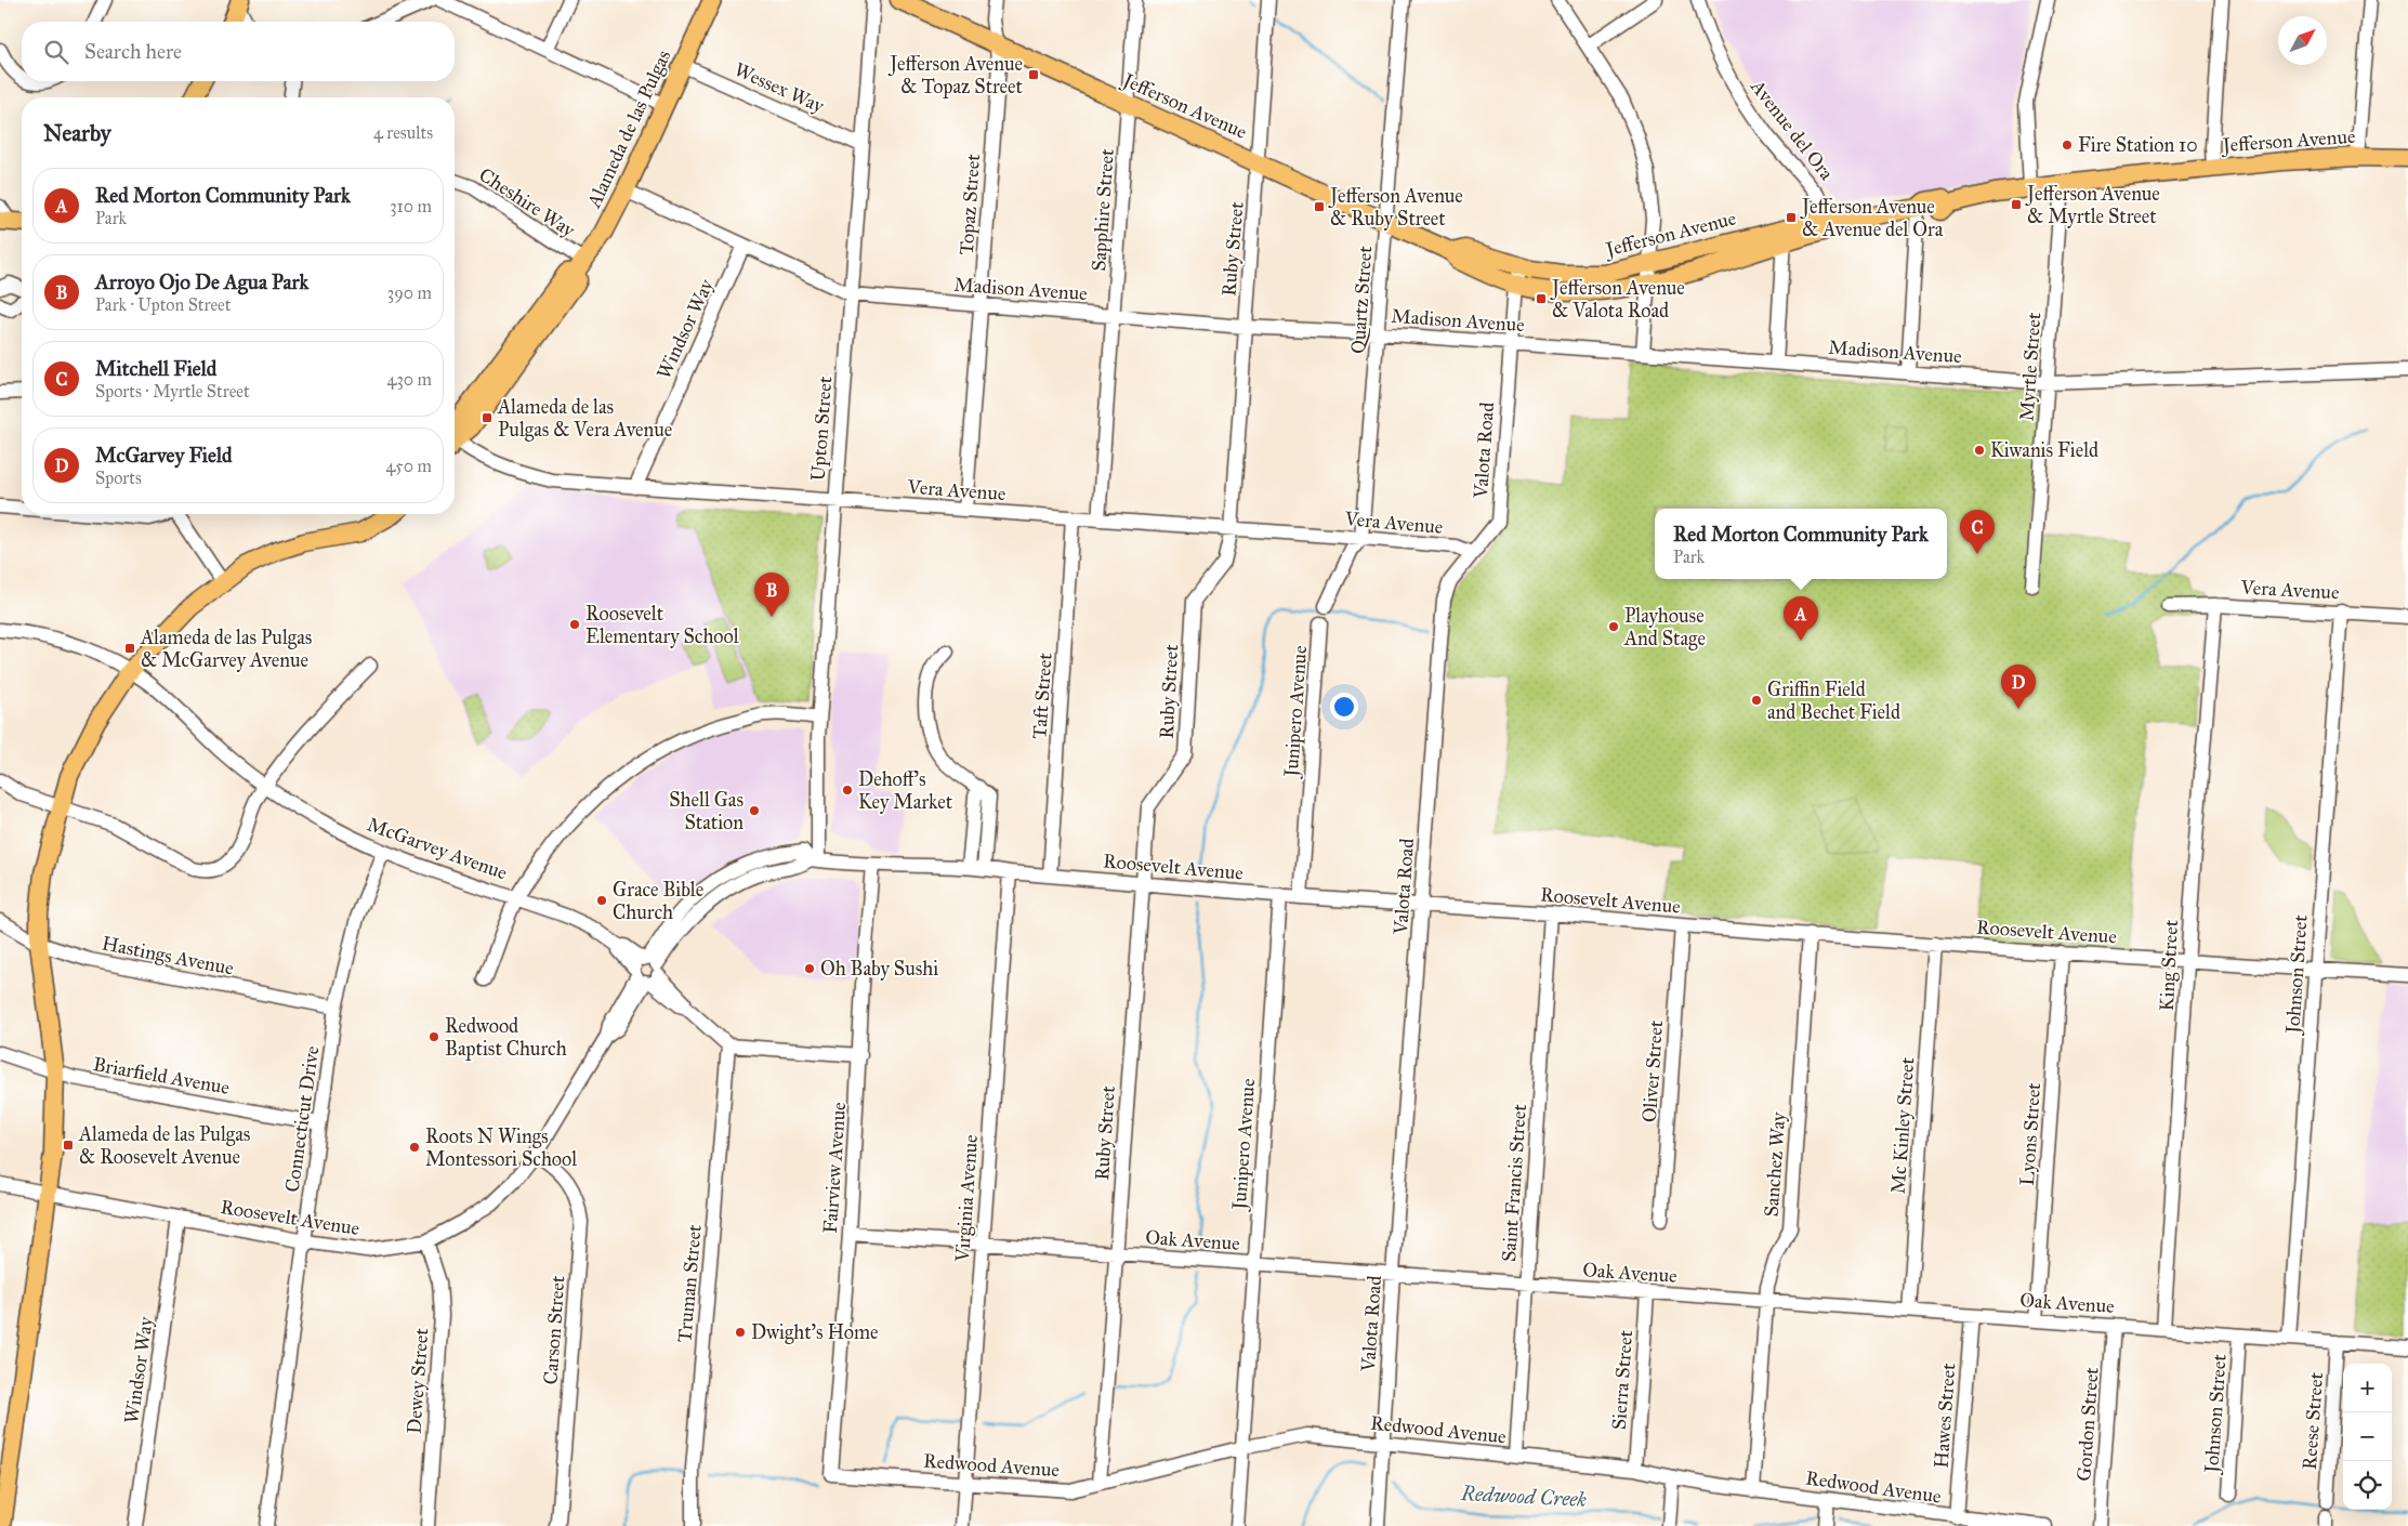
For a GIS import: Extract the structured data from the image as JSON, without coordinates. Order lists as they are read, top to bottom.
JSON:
{
  "streets": {
    "main road": ["Jefferson Avenue", "Alameda de las Pulgas"],
    "street": [
      "Wessex Way",
      "Avenue del Ora",
      "Cheshire Way",
      "Topaz Street",
      "Sapphire Street",
      "Ruby Street",
      "Madison Avenue",
      "Quartz Street",
      "Windsor Way",
      "Myrtle Street",
      "Upton Street",
      "Valota Road",
      "Vera Avenue",
      "Taft Street",
      "Junipero Avenue",
      "McGarvey Avenue",
      "Roosevelt Avenue",
      "Hastings Avenue",
      "King Street",
      "Johnson Street",
      "Oliver Street",
      "Briarfield Avenue",
      "Connecticut Drive",
      "Mc Kinley Street",
      "Lyons Street",
      "Sanchez Way",
      "Fairview Avenue",
      "Saint Francis Street",
      "Virginia Avenue",
      "Oak Avenue",
      "Truman Street",
      "Carson Street",
      "Sierra Street",
      "Dewey Street",
      "Hawes Street",
      "Reese Street",
      "Gordon Street",
      "Redwood Avenue"
    ]
  },
  "crossings": [
    ["Wessex Way", "Alameda de las Pulgas"],
    ["Wessex Way", "Upton Street"],
    ["Jefferson Avenue", "Avenue del Ora"],
    ["Jefferson Avenue", "Topaz Street"],
    ["Jefferson Avenue", "Sapphire Street"],
    ["Jefferson Avenue", "Ruby Street"],
    ["Jefferson Avenue", "Quartz Street"],
    ["Jefferson Avenue", "Myrtle Street"],
    ["Jefferson Avenue", "Valota Road"],
    ["Alameda de las Pulgas", "Cheshire Way"],
    ["Alameda de las Pulgas", "Madison Avenue"],
    ["Topaz Street", "Madison Avenue"],
    ["Topaz Street", "Vera Avenue"],
    ["Sapphire Street", "Madison Avenue"],
    ["Sapphire Street", "Vera Avenue"],
    ["Ruby Street", "Madison Avenue"],
    ["Ruby Street", "Vera Avenue"],
    ["Ruby Street", "Roosevelt Avenue"],
    ["Ruby Street", "Oak Avenue"],
    ["Ruby Street", "Redwood Avenue"],
    ["Madison Avenue", "Quartz Street"],
    ["Madison Avenue", "Windsor Way"],
    ["Madison Avenue", "Myrtle Street"],
    ["Madison Avenue", "Upton Street"],
    ["Madison Avenue", "Valota Road"],
    ["Quartz Street", "Vera Avenue"],
    ["Windsor Way", "Vera Avenue"],
    ["Windsor Way", "Roosevelt Avenue"],
    ["Upton Street", "Vera Avenue"],
    ["Upton Street", "Roosevelt Avenue"],
    ["Valota Road", "Vera Avenue"],
    ["Valota Road", "Roosevelt Avenue"],
    ["Valota Road", "Oak Avenue"],
    ["Valota Road", "Redwood Avenue"],
    ["Vera Avenue", "Taft Street"],
    ["Vera Avenue", "King Street"],
    ["Vera Avenue", "Johnson Street"],
    ["Taft Street", "Roosevelt Avenue"],
    ["Junipero Avenue", "Roosevelt Avenue"],
    ["Junipero Avenue", "Oak Avenue"],
    ["Junipero Avenue", "Redwood Avenue"],
    ["McGarvey Avenue", "Roosevelt Avenue"],
    ["McGarvey Avenue", "Connecticut Drive"],
    ["McGarvey Avenue", "Truman Street"],
    ["Roosevelt Avenue", "King Street"],
    ["Roosevelt Avenue", "Johnson Street"],
    ["Roosevelt Avenue", "Oliver Street"],
    ["Roosevelt Avenue", "Connecticut Drive"],
    ["Roosevelt Avenue", "Mc Kinley Street"],
    ["Roosevelt Avenue", "Lyons Street"],
    ["Roosevelt Avenue", "Sanchez Way"],
    ["Roosevelt Avenue", "Fairview Avenue"],
    ["Roosevelt Avenue", "Saint Francis Street"],
    ["Roosevelt Avenue", "Virginia Avenue"],
    ["Roosevelt Avenue", "Carson Street"],
    ["Roosevelt Avenue", "Dewey Street"],
    ["Hastings Avenue", "Connecticut Drive"],
    ["King Street", "Oak Avenue"],
    ["Johnson Street", "Oak Avenue"],
    ["Briarfield Avenue", "Connecticut Drive"],
    ["Mc Kinley Street", "Oak Avenue"],
    ["Lyons Street", "Oak Avenue"],
    ["Sanchez Way", "Oak Avenue"],
    ["Sanchez Way", "Redwood Avenue"],
    ["Fairview Avenue", "Oak Avenue"],
    ["Fairview Avenue", "Redwood Avenue"],
    ["Saint Francis Street", "Oak Avenue"],
    ["Saint Francis Street", "Redwood Avenue"],
    ["Virginia Avenue", "Oak Avenue"],
    ["Virginia Avenue", "Redwood Avenue"],
    ["Oak Avenue", "Sierra Street"],
    ["Oak Avenue", "Hawes Street"],
    ["Oak Avenue", "Reese Street"],
    ["Oak Avenue", "Gordon Street"],
    ["Sierra Street", "Redwood Avenue"],
    ["Hawes Street", "Redwood Avenue"]
  ],
  "water": ["Redwood Creek"],
  "places": {
    "transit": [
      "Jefferson Avenue & Topaz Street",
      "Jefferson Avenue & Myrtle Street",
      "Jefferson Avenue & Ruby Street",
      "Jefferson Avenue & Avenue del Ora",
      "Jefferson Avenue & Valota Road",
      "Alameda de las Pulgas & Vera Avenue",
      "Alameda de las Pulgas & McGarvey Avenue",
      "Alameda de las Pulgas & Roosevelt Avenue"
    ],
    "other": [
      "Fire Station 10",
      "Kiwanis Field",
      "Roosevelt Elementary School",
      "Playhouse And Stage",
      "Griffin Field and Bechet Field",
      "Dehoff's Key Market",
      "Shell Gas Station",
      "Grace Bible Church",
      "Oh Baby Sushi",
      "Redwood Baptist Church",
      "Roots N Wings Montessori School",
      "Dwight's Home"
    ]
  },
  "north": "top right",
  "page": {
    "search": "Search here",
    "heading": ["Nearby", "4 results"],
    "list": [
      {
        "mark": "A",
        "name": "Red Morton Community Park",
        "note": "Park",
        "value": "310 m"
      },
      {
        "mark": "B",
        "name": "Arroyo Ojo De Agua Park",
        "note": "Park · Upton Street",
        "value": "390 m"
      },
      {
        "mark": "C",
        "name": "Mitchell Field",
        "note": "Sports · Myrtle Street",
        "value": "430 m"
      },
      {
        "mark": "D",
        "name": "McGarvey Field",
        "note": "Sports",
        "value": "450 m"
      }
    ],
    "popup": ["Red Morton Community Park", "Park"],
    "pins": [
      "C",
      "B",
      "A",
      "D"
    ],
    "map_buttons": ["+", "−"]
  }
}
